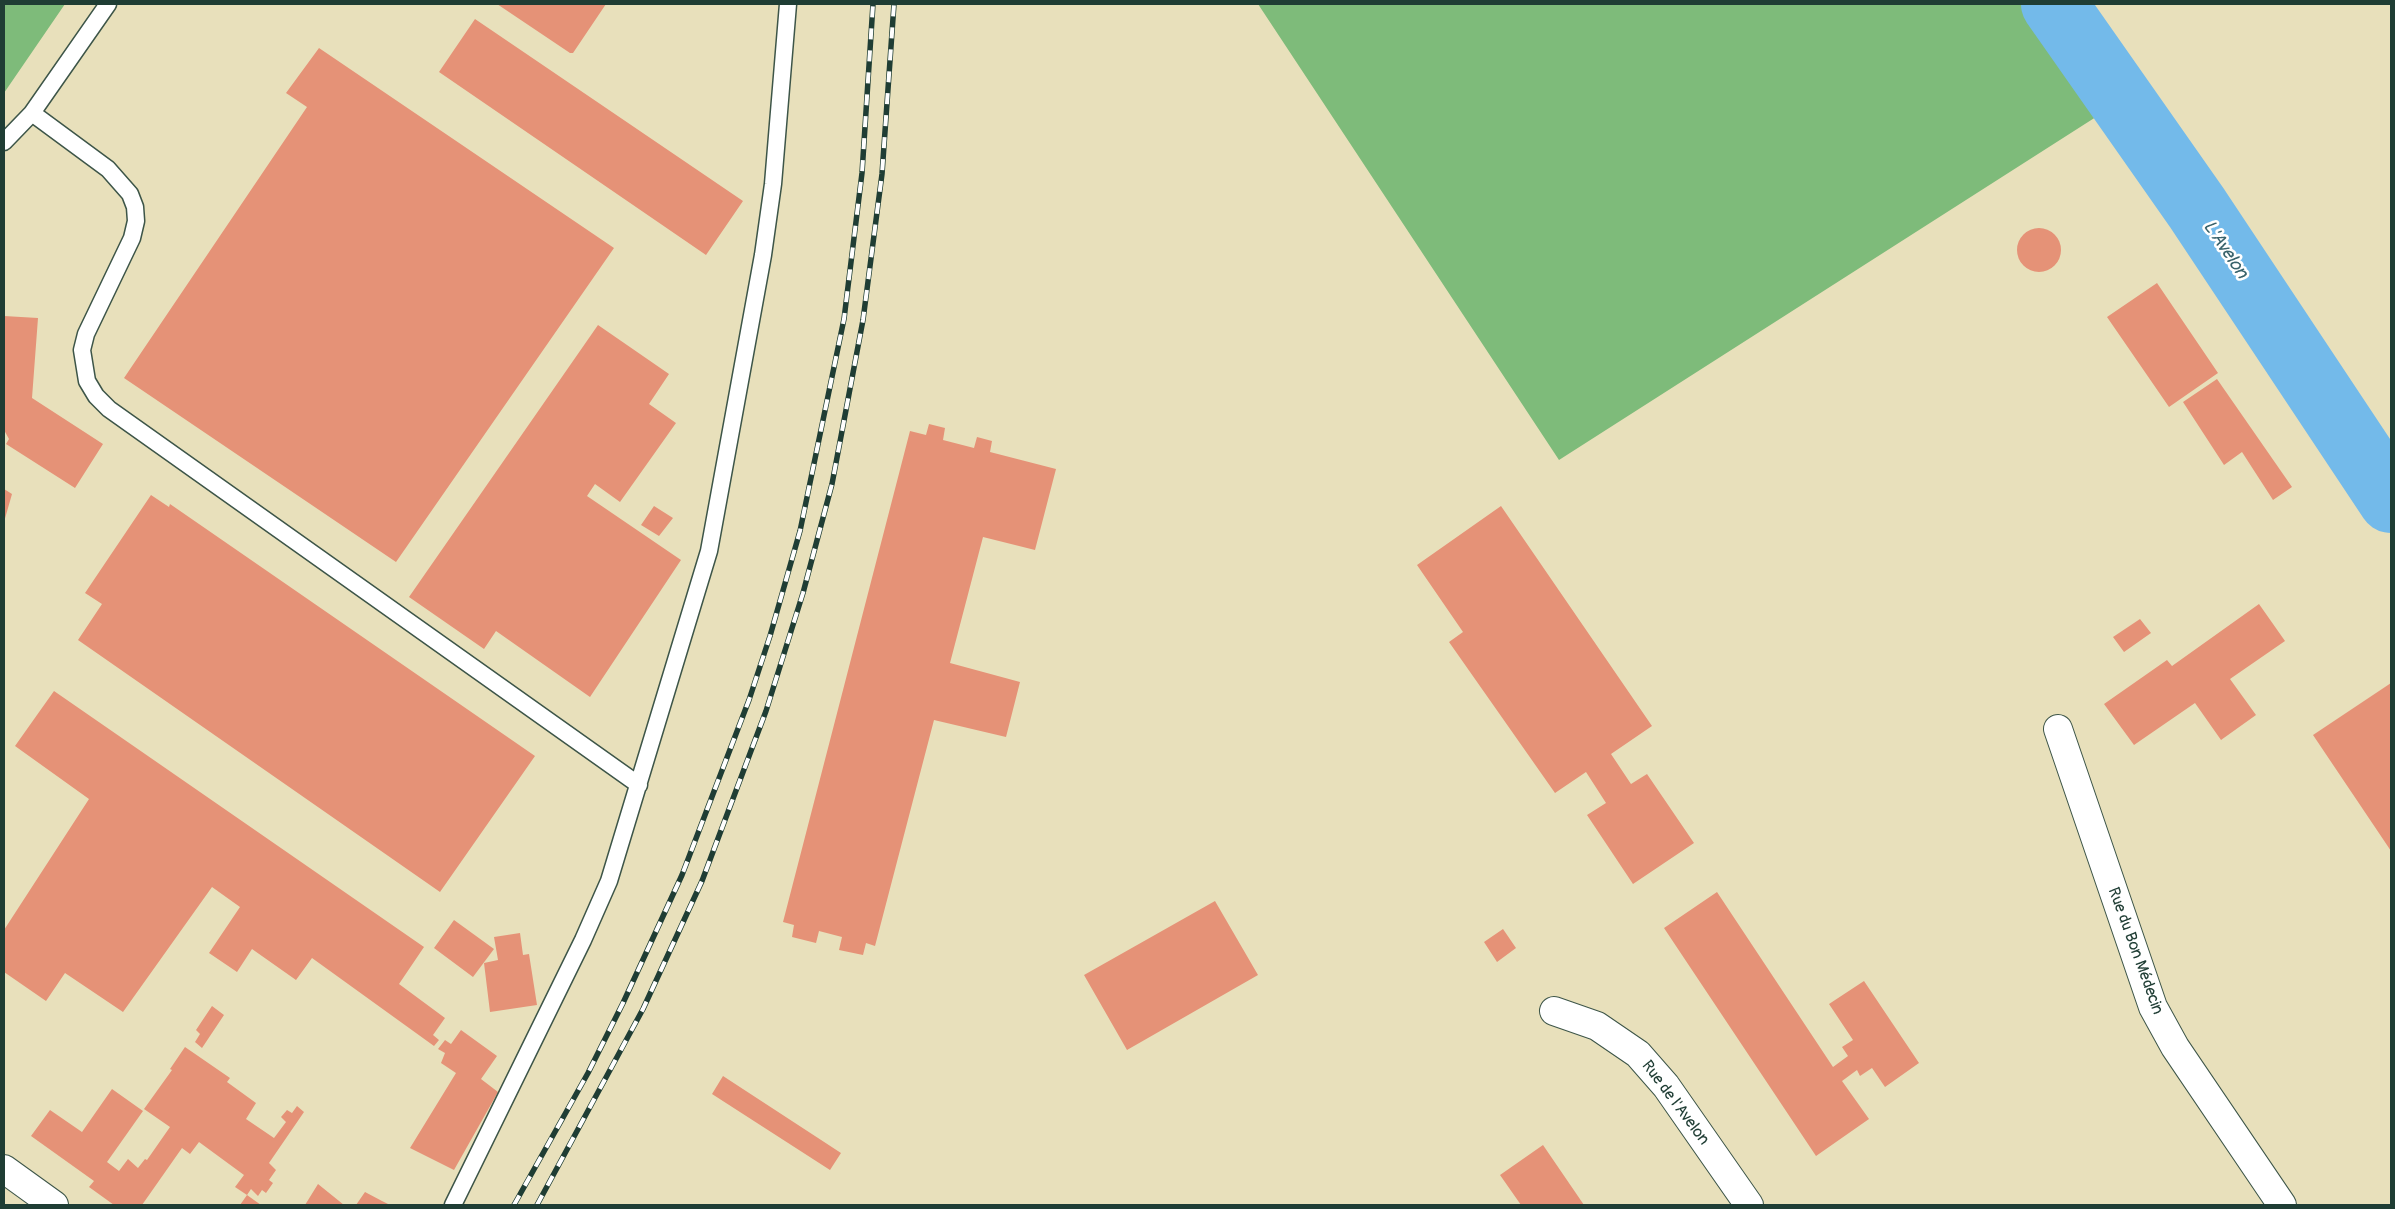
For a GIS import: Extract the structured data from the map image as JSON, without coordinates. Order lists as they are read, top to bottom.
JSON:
{
  "streets": {
    "street": ["Rue du Bon Médecin", "Rue de l'Avelon"]
  },
  "water": ["L'Avelon"]
}
